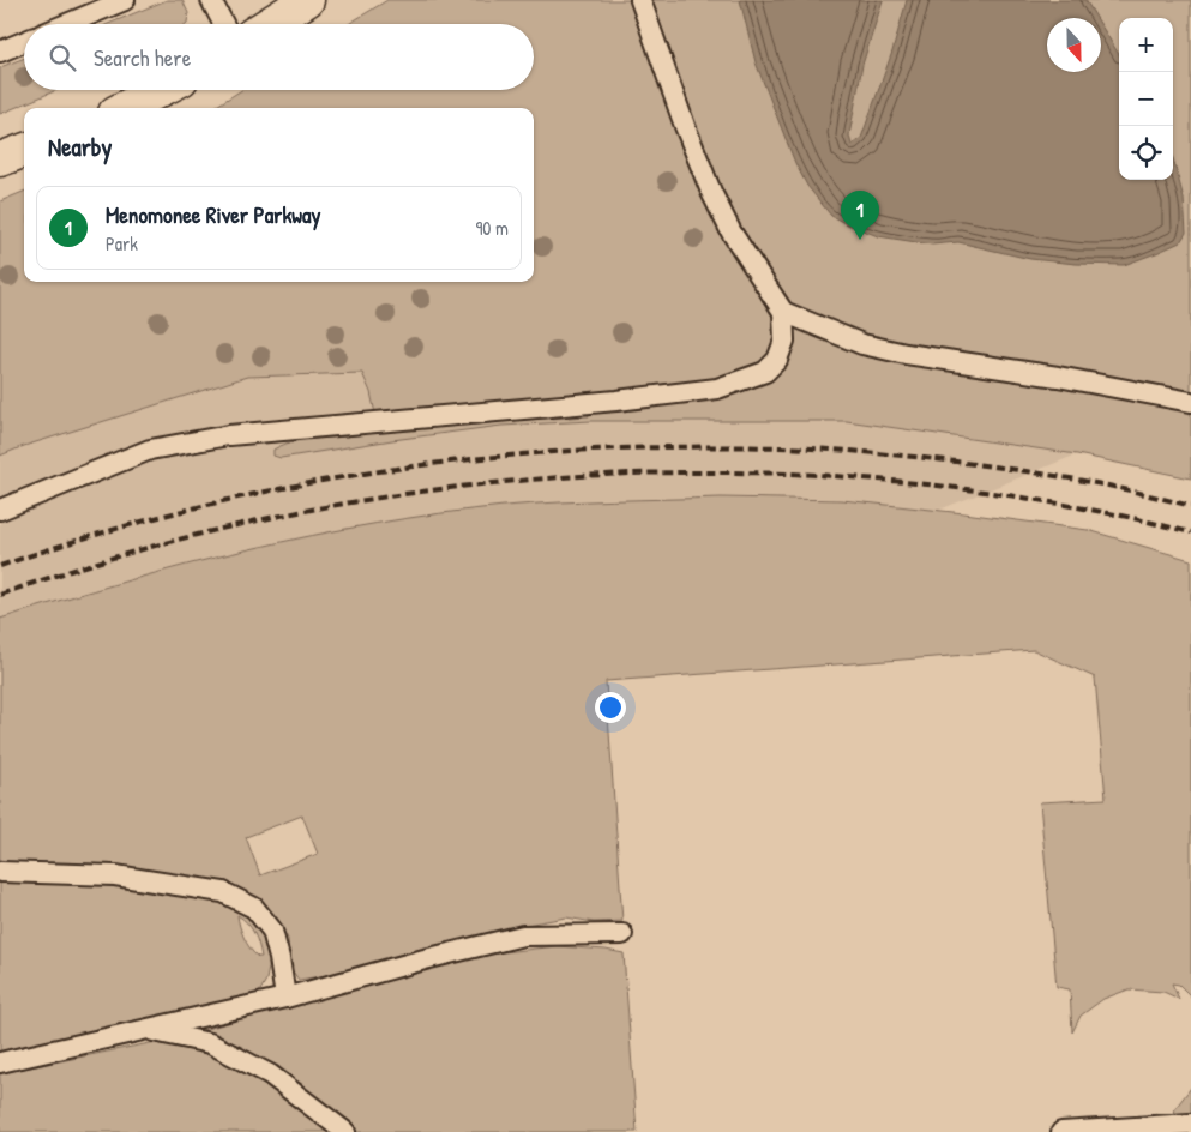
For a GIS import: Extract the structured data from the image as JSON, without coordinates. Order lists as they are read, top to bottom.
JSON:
{
  "north": "bottom",
  "page": {
    "map_buttons": ["+", "−"],
    "search": "Search here",
    "heading": "Nearby",
    "list": [
      {
        "mark": "1",
        "name": "Menomonee River Parkway",
        "note": "Park",
        "value": "90 m"
      }
    ],
    "pins": "1"
  }
}
